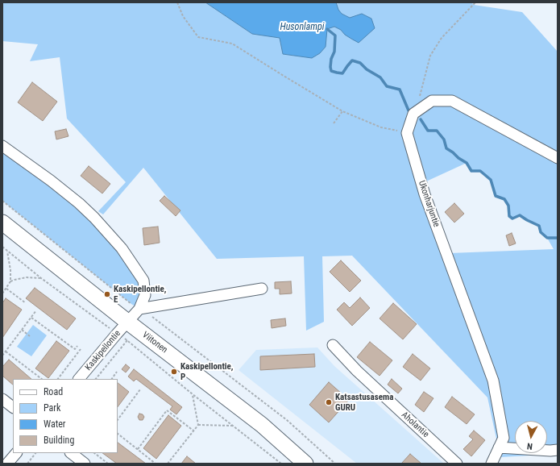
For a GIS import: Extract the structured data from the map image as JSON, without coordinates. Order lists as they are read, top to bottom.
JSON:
{
  "streets": {
    "main road": ["Viitonen"],
    "street": ["Ukonharjuntie", "Kaskipellontie", "Aholantie"]
  },
  "crossings": [
    ["Viitonen", "Kaskipellontie"]
  ],
  "water": ["Husonlampi"],
  "places": ["Kaskipellontie, E", "Kaskipellontie, P", "Katsastusasema GURU"],
  "legend": [
    "Road",
    "Park",
    "Water",
    "Building"
  ],
  "north": "bottom"
}
